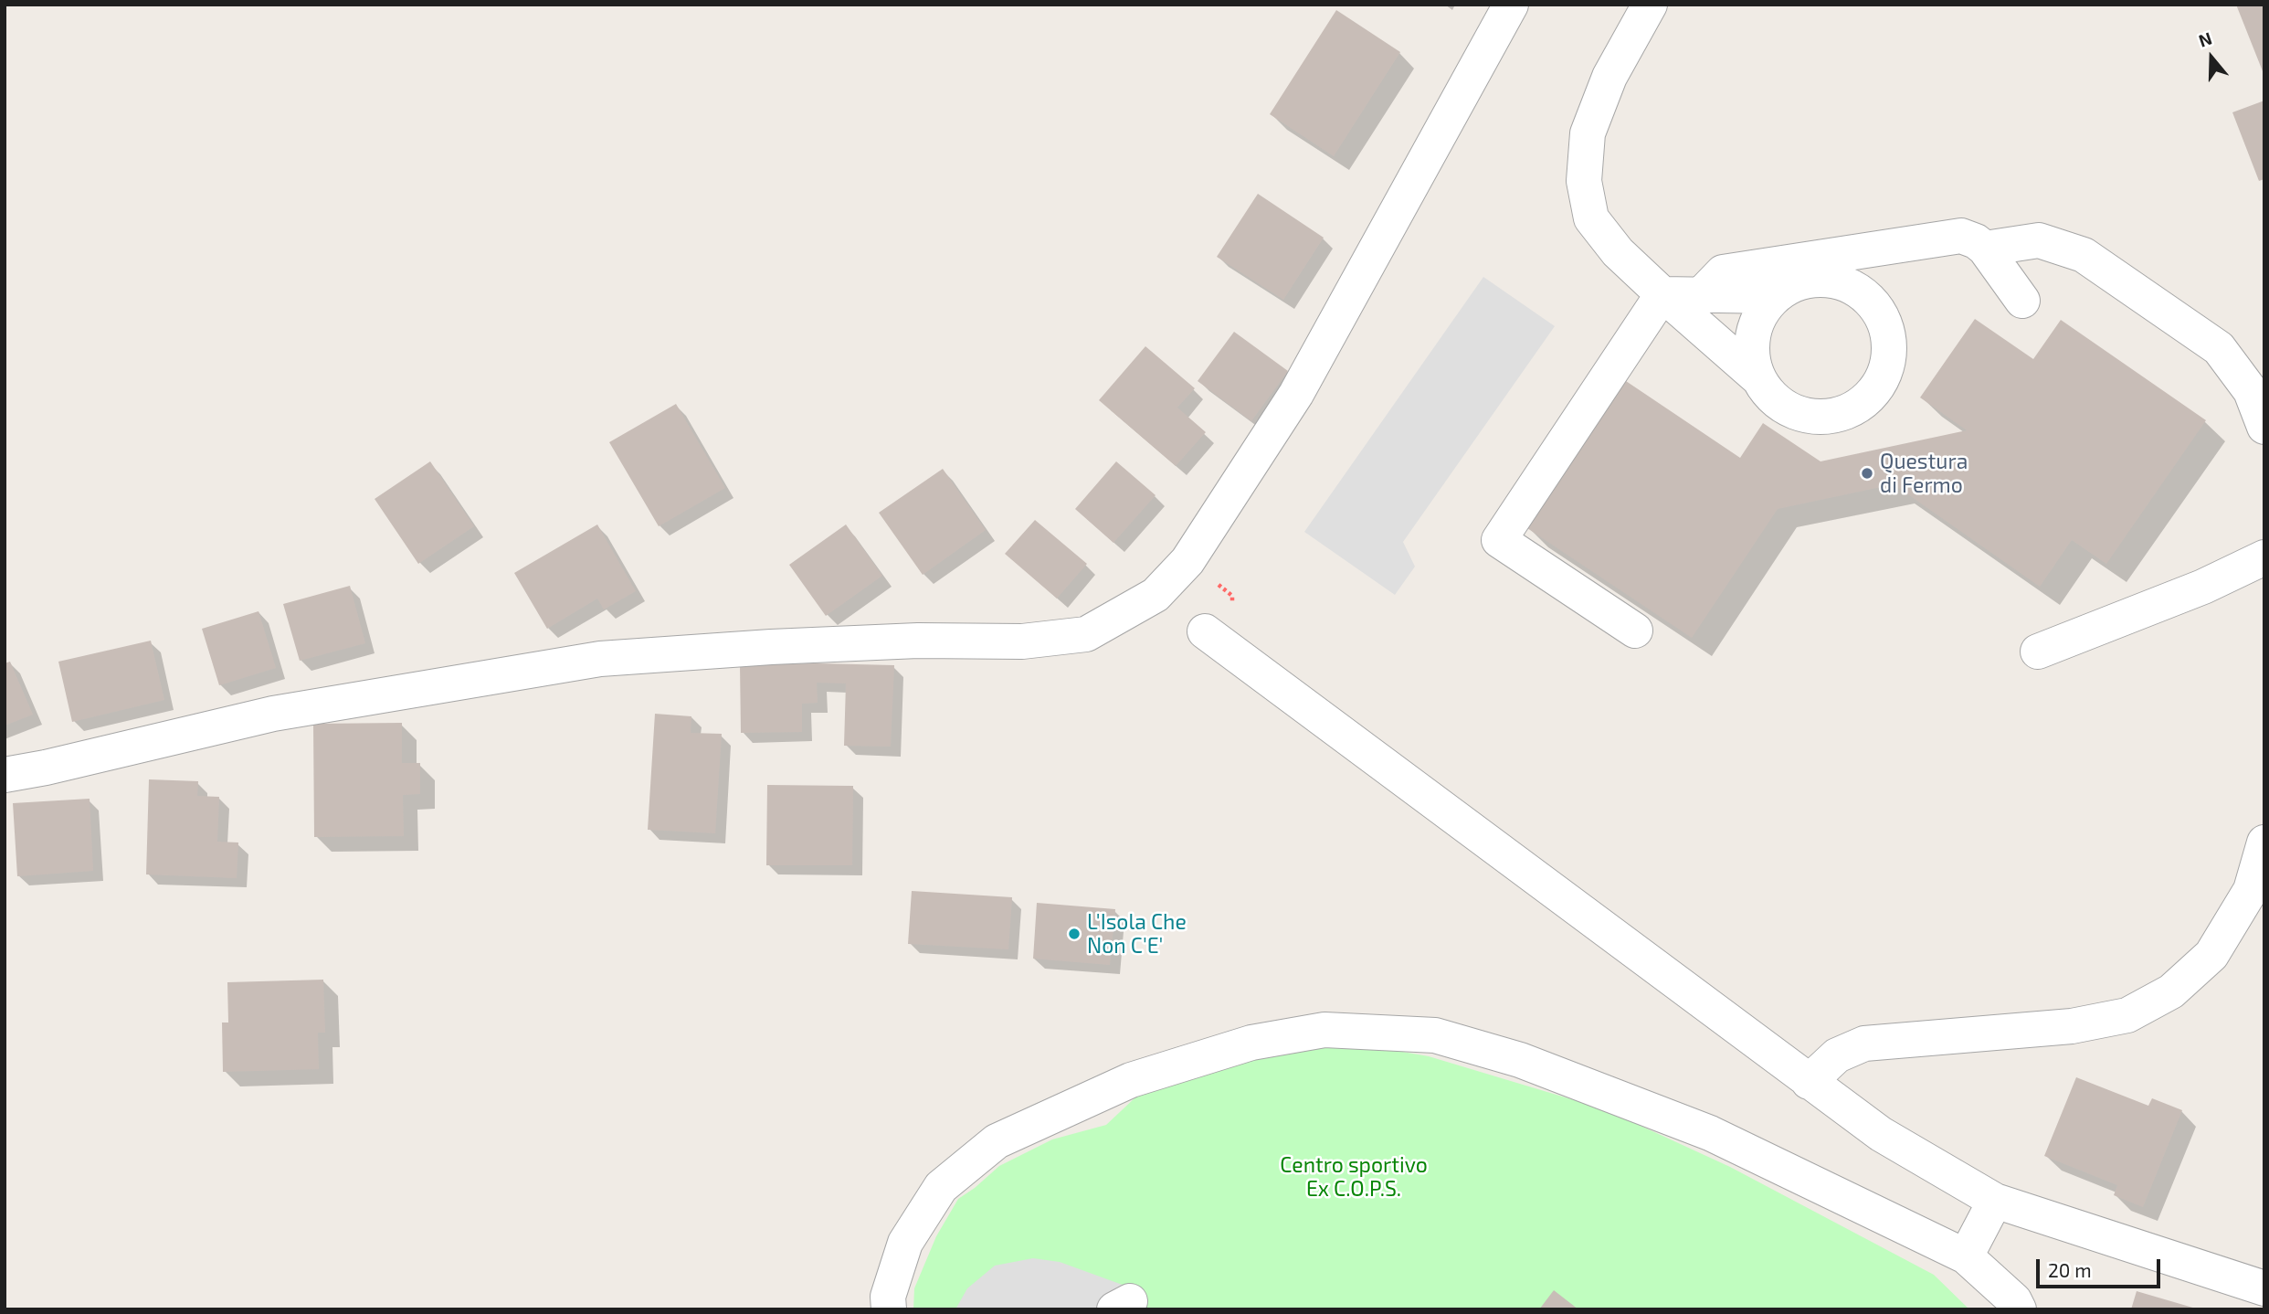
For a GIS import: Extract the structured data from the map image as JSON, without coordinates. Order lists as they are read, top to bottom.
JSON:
{
  "parks": ["Centro sportivo Ex C.O.P.S."],
  "places": ["Questura di Fermo", "L'Isola Che Non C'E'"],
  "scale_bar": "20 m",
  "north": "top"
}
